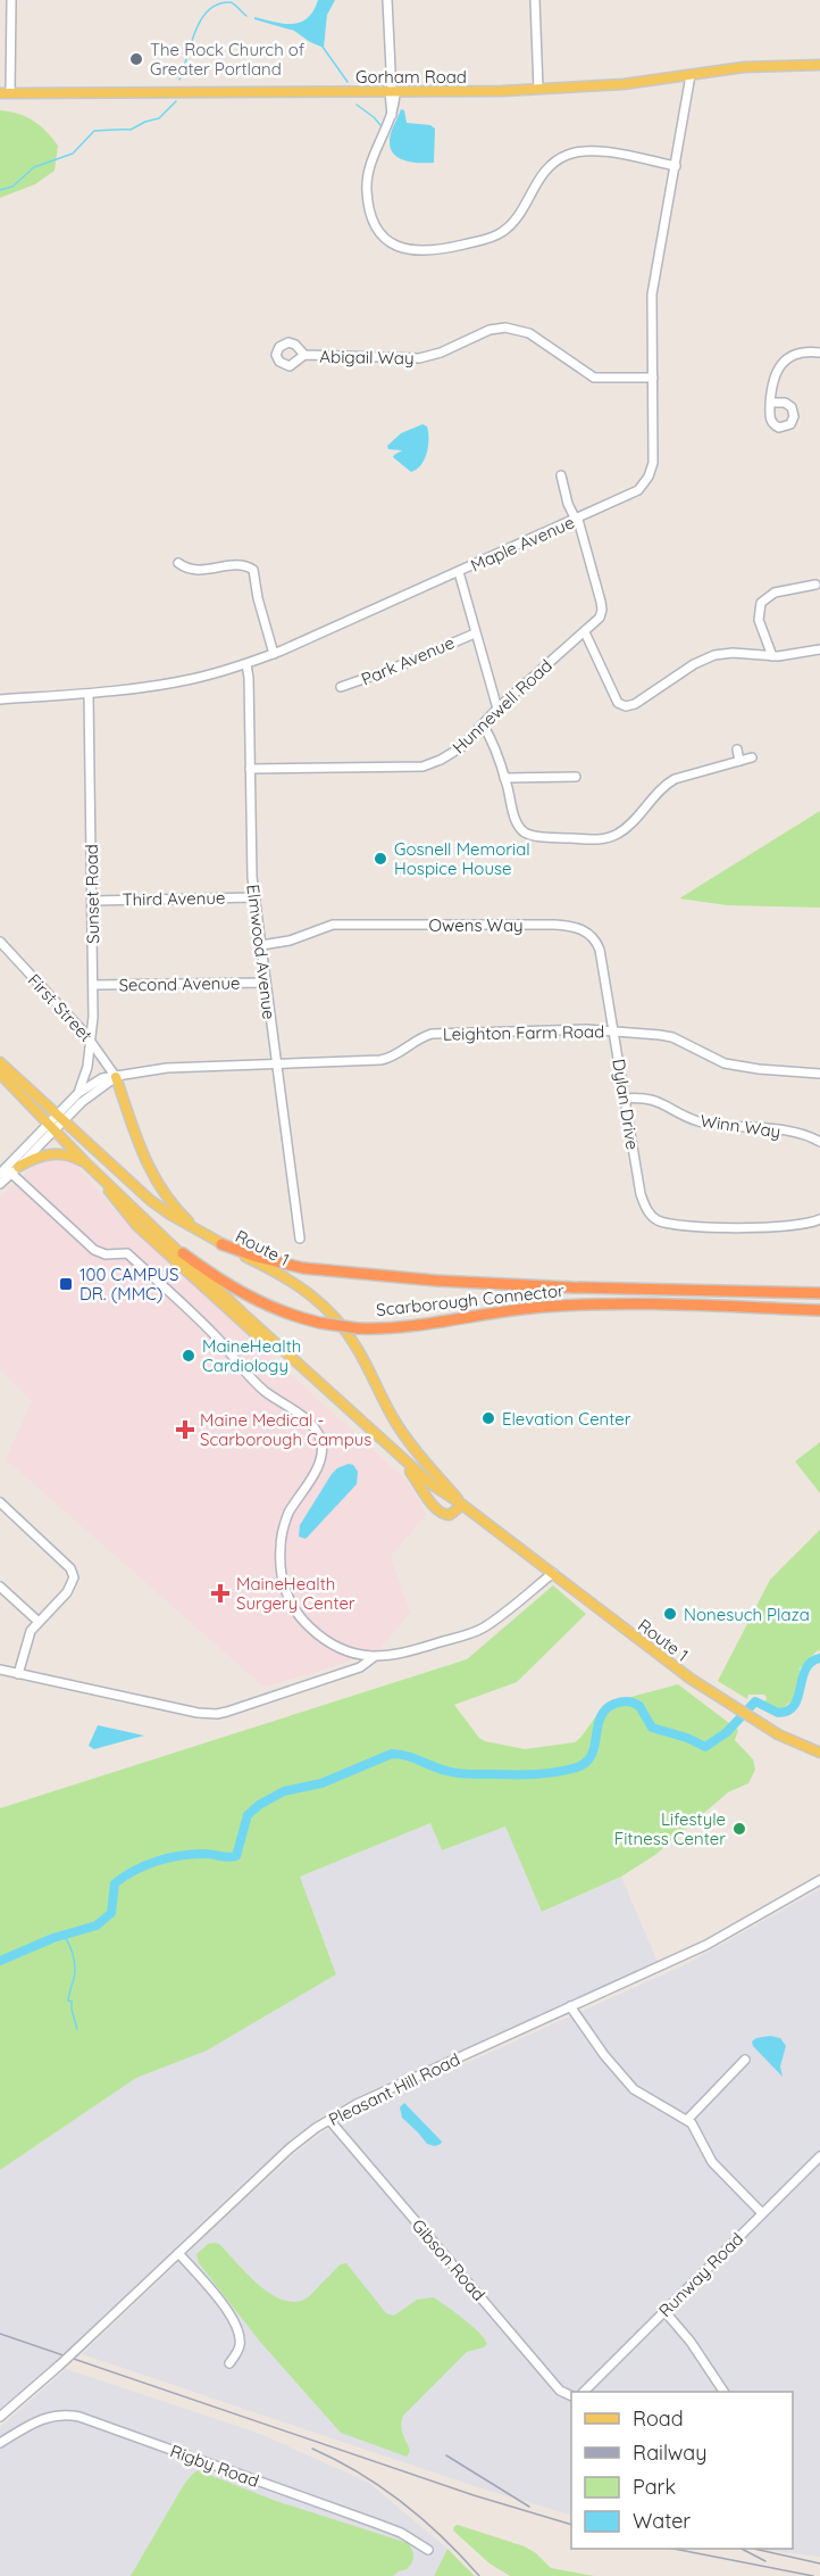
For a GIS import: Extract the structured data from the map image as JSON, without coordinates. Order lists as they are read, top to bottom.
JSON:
{
  "streets": {
    "highway": ["Scarborough Connector"],
    "main road": ["Gorham Road", "Route 1"],
    "street": [
      "Abigail Way",
      "Maple Avenue",
      "Park Avenue",
      "Hunnewell Road",
      "Sunset Road",
      "Third Avenue",
      "Owens Way",
      "Elmwood Avenue",
      "Second Avenue",
      "First Street",
      "Leighton Farm Road",
      "Dylan Drive",
      "Winn Way",
      "Pleasant Hill Road",
      "Gibson Road",
      "Runway Road",
      "Rigby Road"
    ]
  },
  "crossings": [
    ["Gorham Road", "Maple Avenue"],
    ["Abigail Way", "Maple Avenue"],
    ["Maple Avenue", "Hunnewell Road"],
    ["Maple Avenue", "Sunset Road"],
    ["Maple Avenue", "Elmwood Avenue"],
    ["Hunnewell Road", "Elmwood Avenue"],
    ["Sunset Road", "Third Avenue"],
    ["Sunset Road", "Second Avenue"],
    ["Sunset Road", "First Street"],
    ["Third Avenue", "Elmwood Avenue"],
    ["Owens Way", "Elmwood Avenue"],
    ["Owens Way", "Leighton Farm Road"],
    ["Owens Way", "Dylan Drive"],
    ["Elmwood Avenue", "Second Avenue"],
    ["Elmwood Avenue", "Leighton Farm Road"],
    ["First Street", "Leighton Farm Road"],
    ["Leighton Farm Road", "Dylan Drive"],
    ["Dylan Drive", "Winn Way"],
    ["Route 1", "Scarborough Connector"],
    ["Pleasant Hill Road", "Gibson Road"]
  ],
  "places": {
    "other": [
      "The Rock Church of Greater Portland",
      "Gosnell Memorial Hospice House",
      "MaineHealth Cardiology",
      "Elevation Center",
      "Nonesuch Plaza",
      "Lifestyle Fitness Center"
    ],
    "transit": ["100 CAMPUS DR. (MMC)"],
    "health": ["Maine Medical - Scarborough Campus", "MaineHealth Surgery Center"]
  },
  "legend": [
    "Road",
    "Railway",
    "Park",
    "Water"
  ]
}
